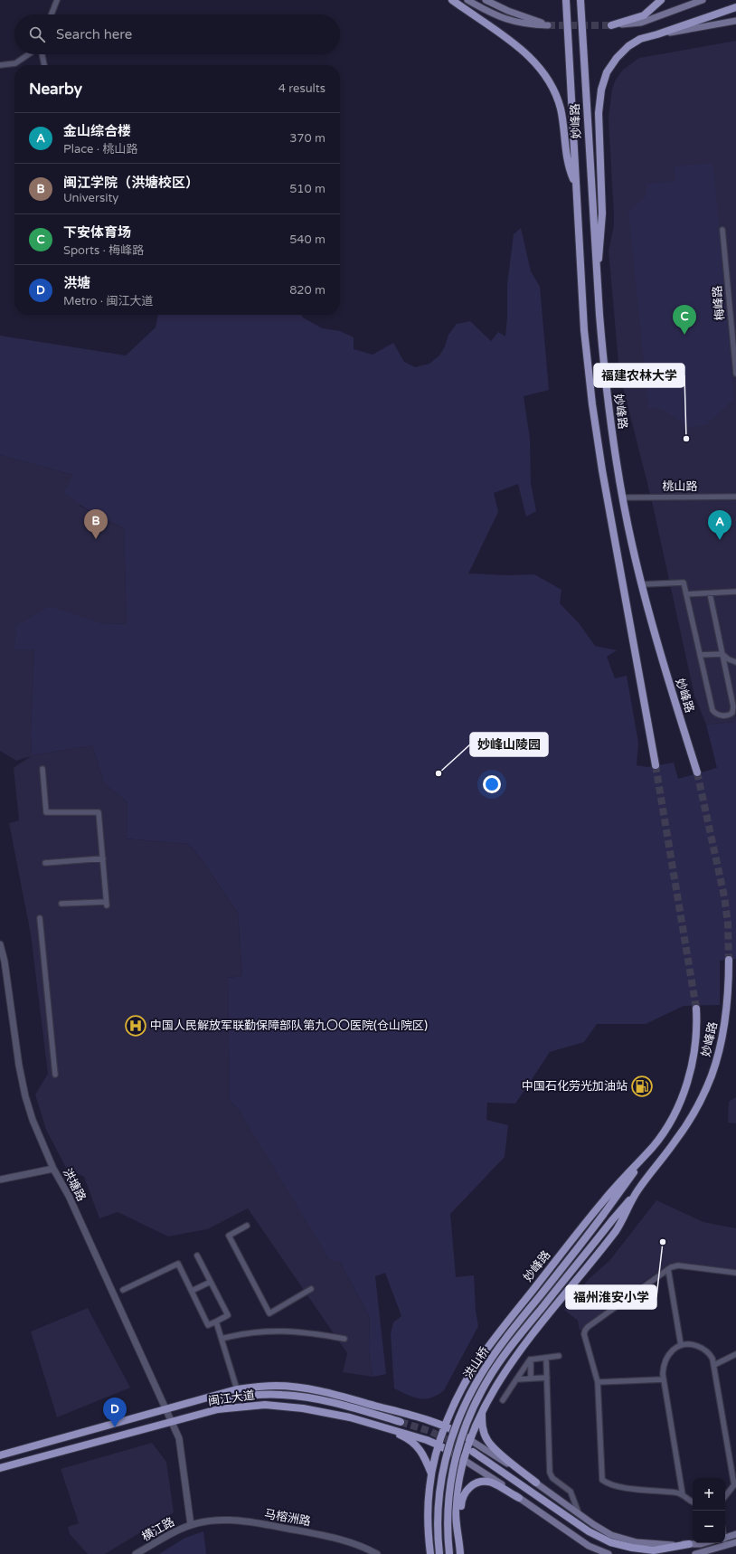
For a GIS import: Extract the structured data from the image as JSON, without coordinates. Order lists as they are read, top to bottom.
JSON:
{
  "streets": {
    "main road": ["妙峰路", "洪山桥", "闽江大道"],
    "street": [
      "梅峰路",
      "桃山路",
      "洪塘路",
      "马榕洲路",
      "横江路"
    ]
  },
  "crossings": [
    ["妙峰路", "桃山路"],
    ["妙峰路", "洪山桥"],
    ["妙峰路", "闽江大道"],
    ["洪塘路", "闽江大道"],
    ["洪塘路", "马榕洲路"],
    ["洪塘路", "横江路"],
    ["马榕洲路", "横江路"]
  ],
  "places": {
    "other": ["福建农林大学", "妙峰山陵园", "福州淮安小学"],
    "hospital": ["中国人民解放军联勤保障部队第九〇〇医院(仓山院区)"],
    "fuel station": ["中国石化劳光加油站"]
  },
  "page": {
    "search": "Search here",
    "heading": ["Nearby", "4 results"],
    "list": [
      {
        "mark": "A",
        "name": "金山综合楼",
        "note": "Place · 桃山路",
        "value": "370 m"
      },
      {
        "mark": "B",
        "name": "闽江学院（洪塘校区）",
        "note": "University",
        "value": "510 m"
      },
      {
        "mark": "C",
        "name": "下安体育场",
        "note": "Sports · 梅峰路",
        "value": "540 m"
      },
      {
        "mark": "D",
        "name": "洪塘",
        "note": "Metro · 闽江大道",
        "value": "820 m"
      }
    ],
    "pins": [
      "C",
      "B",
      "A",
      "D"
    ],
    "map_buttons": ["+", "−"]
  }
}
